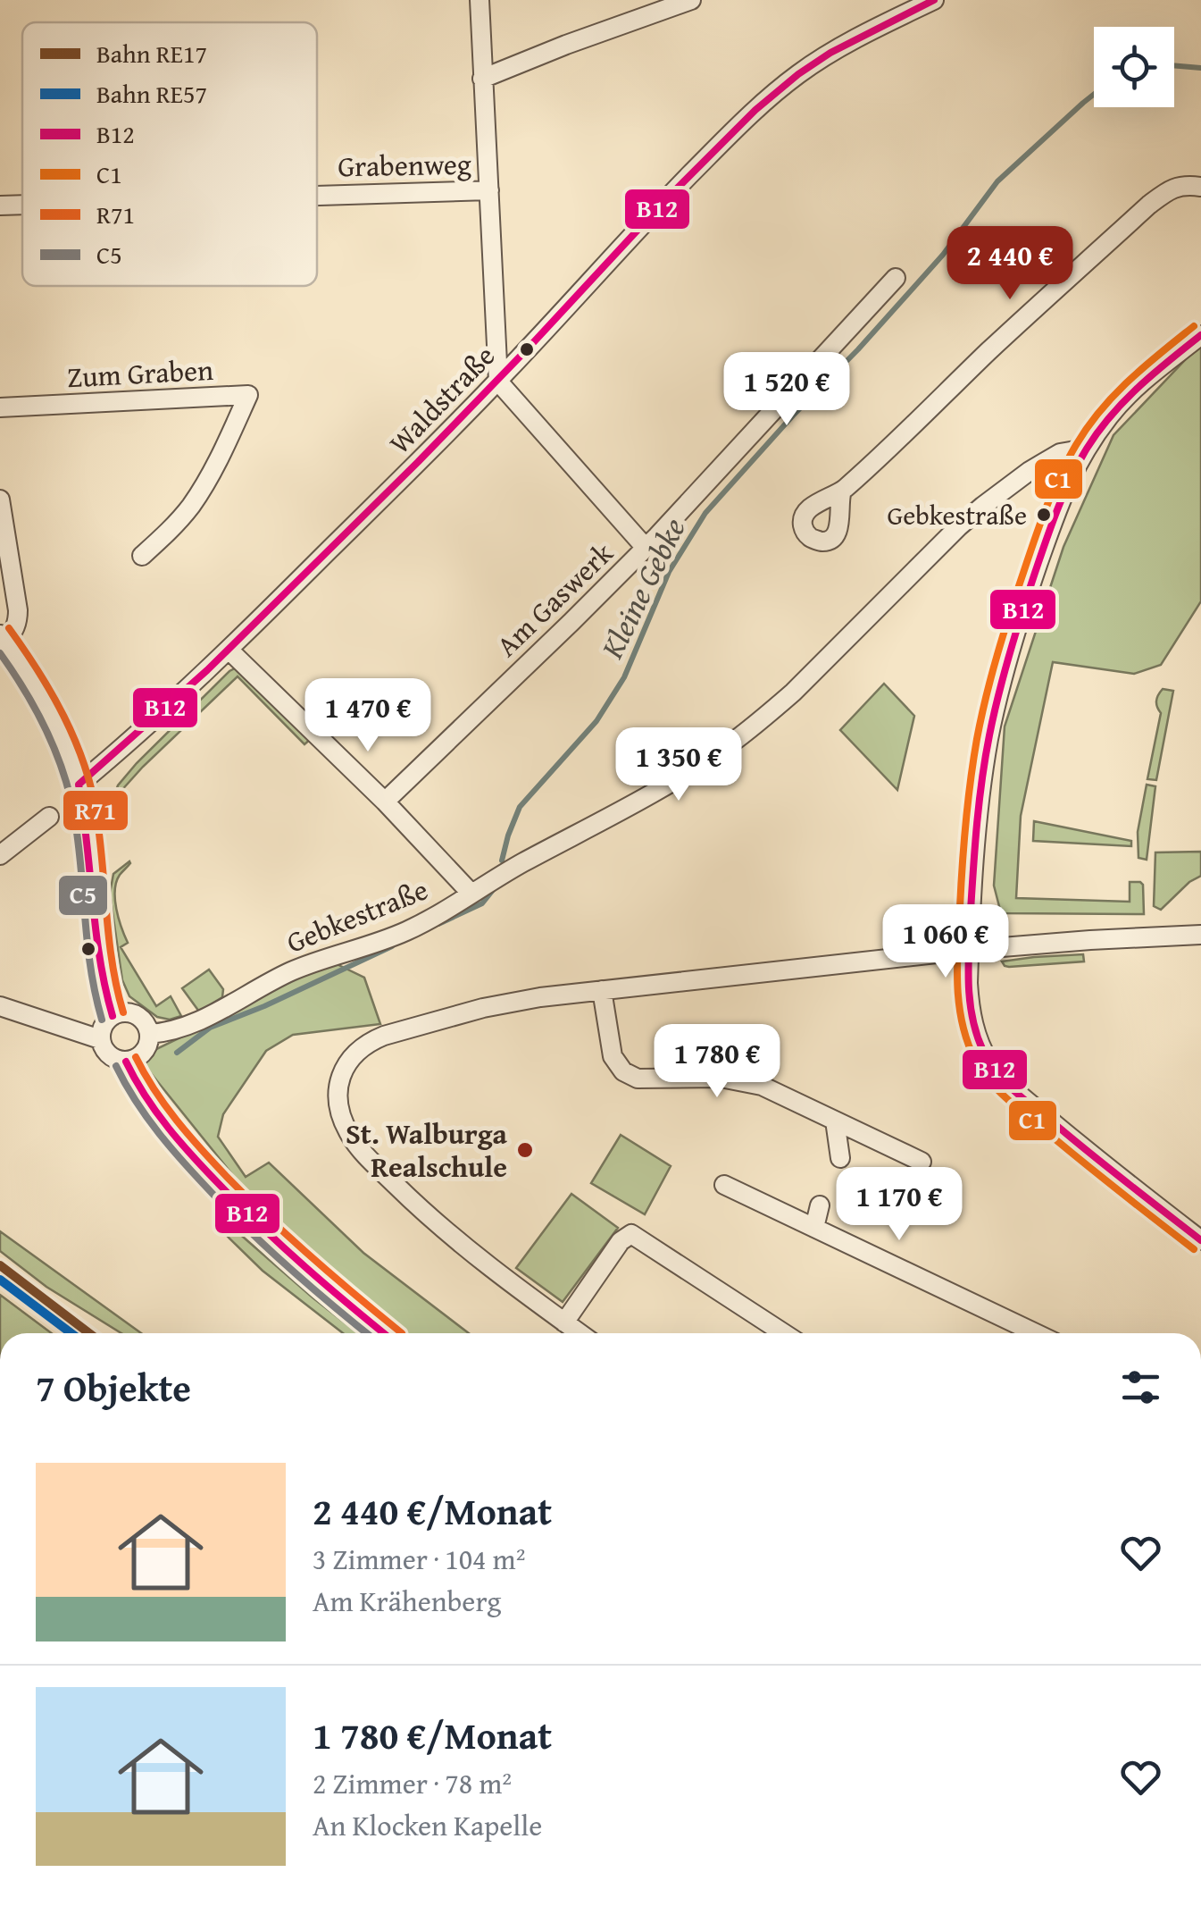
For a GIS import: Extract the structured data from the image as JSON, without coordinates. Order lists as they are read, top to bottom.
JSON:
{
  "streets": {
    "street": [
      "Grabenweg",
      "Zum Graben",
      "Waldstraße",
      "Am Gaswerk",
      "Gebkestraße"
    ]
  },
  "crossings": [
    ["Waldstraße", "Am Gaswerk"]
  ],
  "water": ["Kleine Gebke"],
  "places": ["Gebkestraße", "St. Walburga Realschule"],
  "lines": [
    "transit line B12",
    "transit line C1",
    "transit line R71",
    "transit line C5",
    "rail line RE17",
    "rail line RE57"
  ],
  "legend": [
    "Bahn RE17",
    "Bahn RE57",
    "B12",
    "C1",
    "R71",
    "C5"
  ],
  "page": {
    "price": [
      "2 440 €",
      "1 520 €",
      "1 470 €",
      "1 350 €",
      "1 060 €",
      "1 780 €",
      "1 170 €"
    ],
    "heading": "7 Objekte",
    "list": [
      {
        "name": "2 440 €/Monat",
        "note": "3 Zimmer · 104 m² · Am Krähenberg"
      },
      {
        "name": "1 780 €/Monat",
        "note": "2 Zimmer · 78 m² · An Klocken Kapelle"
      }
    ]
  }
}
